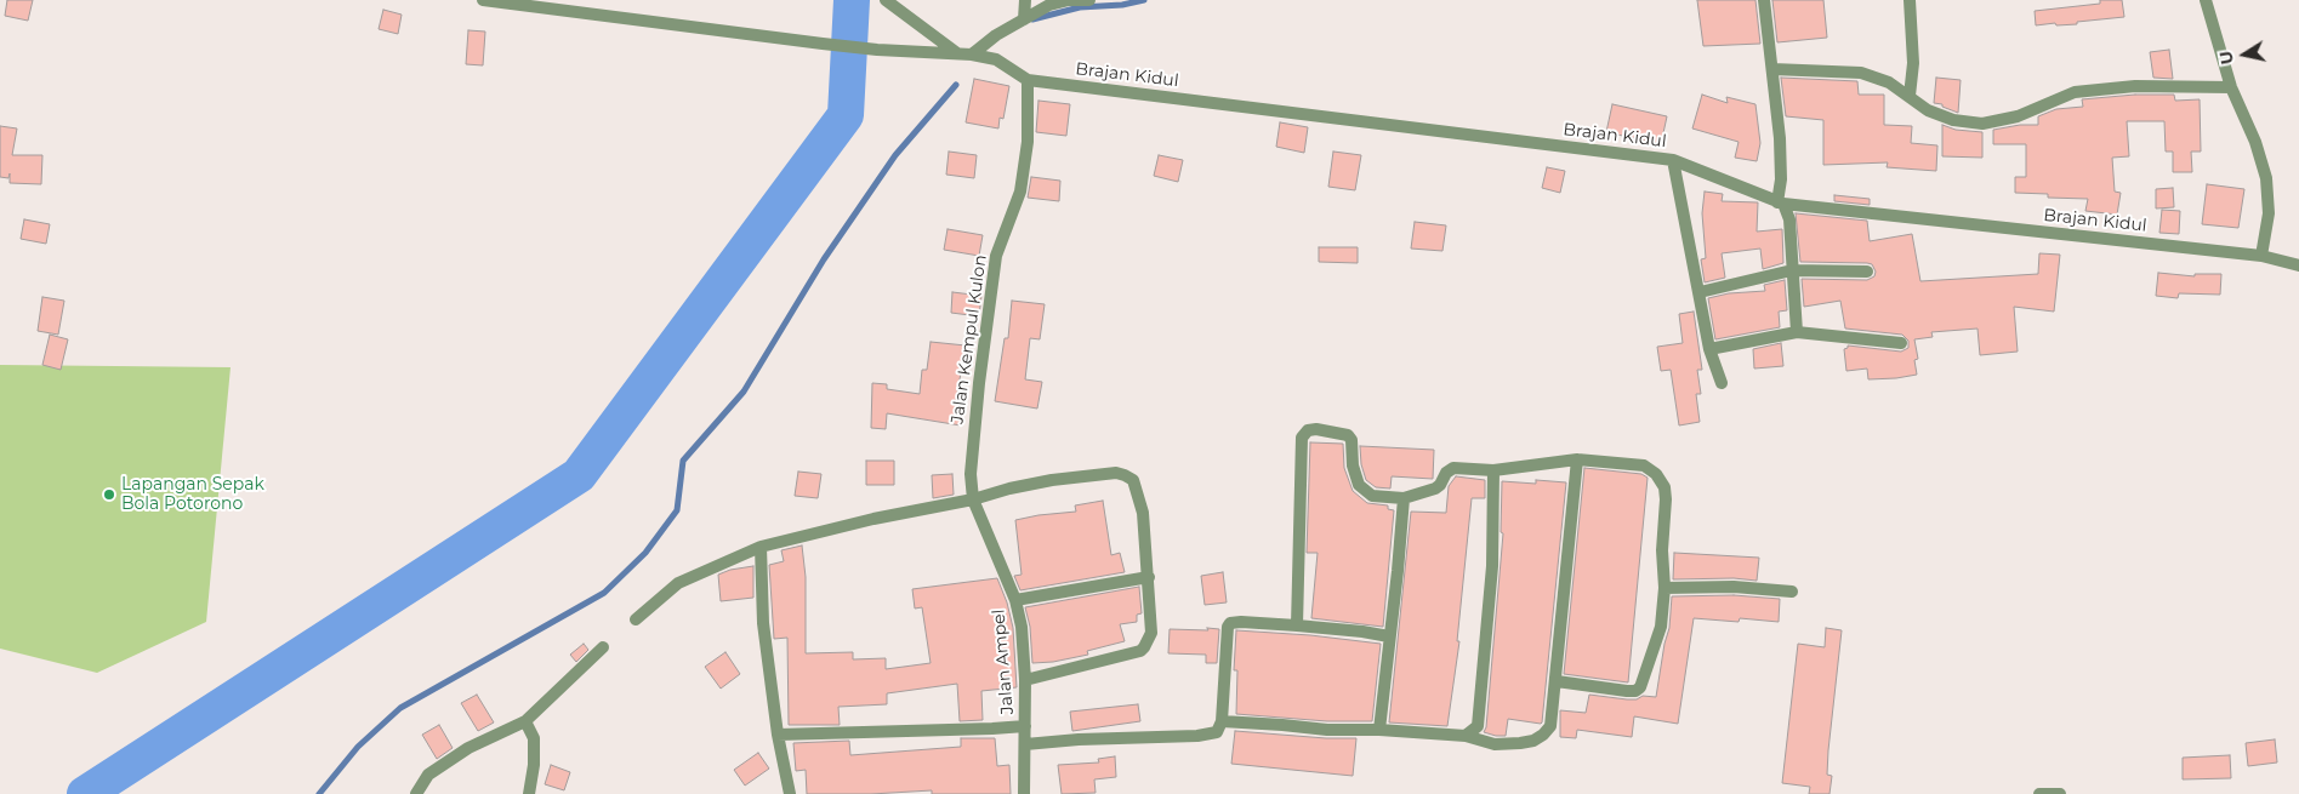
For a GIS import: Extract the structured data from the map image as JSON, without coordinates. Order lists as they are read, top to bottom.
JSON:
{
  "streets": {
    "street": ["Brajan Kidul", "Jalan Kempul Kulon", "Jalan Ampel"]
  },
  "crossings": [
    ["Brajan Kidul", "Jalan Kempul Kulon"],
    ["Jalan Kempul Kulon", "Jalan Ampel"]
  ],
  "places": ["Lapangan Sepak Bola Potorono"],
  "north": "left"
}
